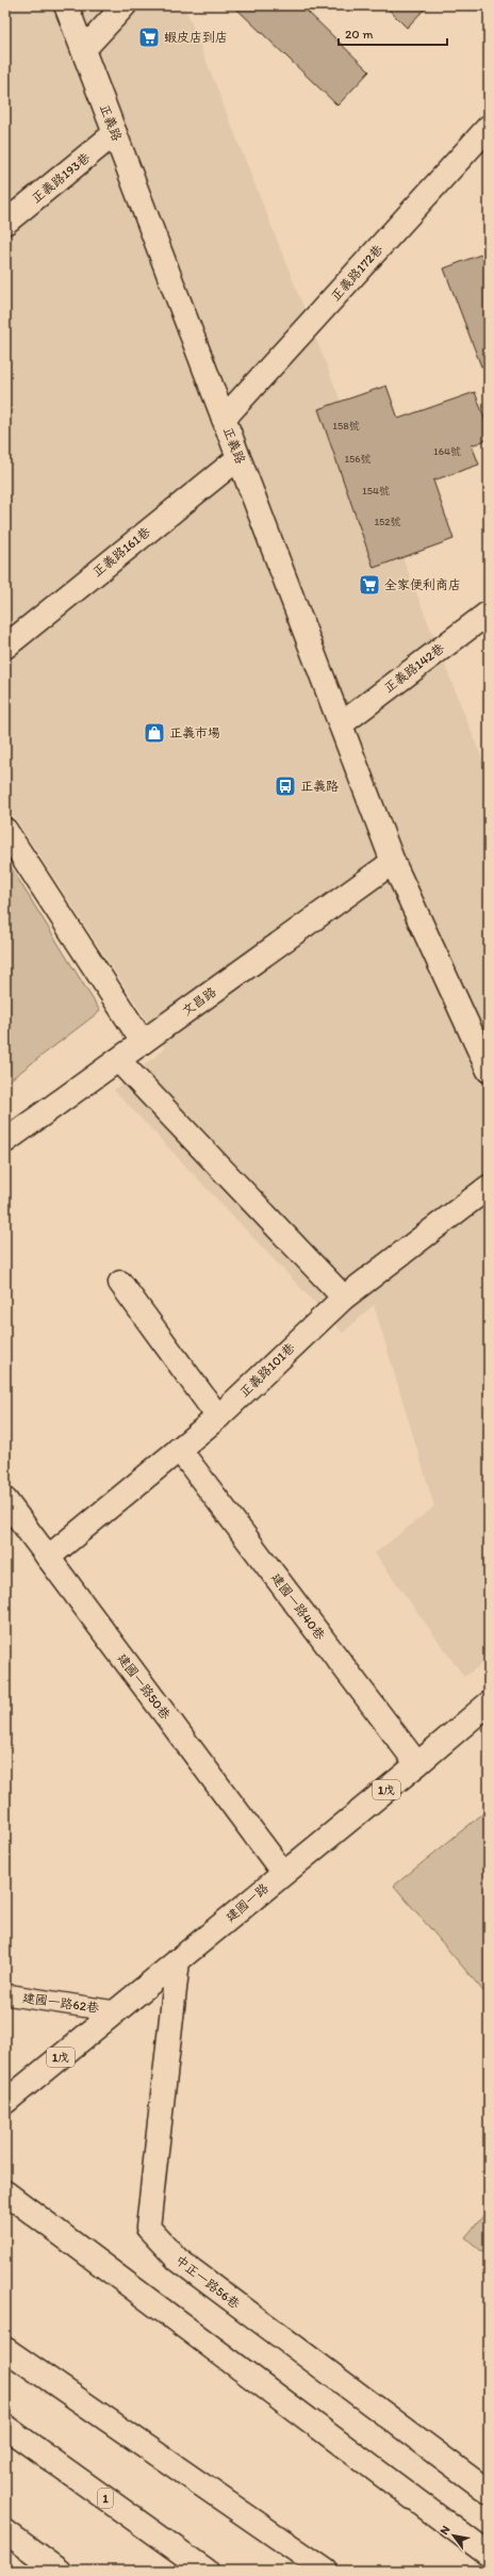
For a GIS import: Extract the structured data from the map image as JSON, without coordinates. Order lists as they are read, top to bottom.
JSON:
{
  "streets": {
    "main road": [
      "正義路",
      "正義路193巷",
      "正義路172巷",
      "正義路161巷",
      "正義路142巷",
      "文昌路",
      "正義路101巷",
      "建國一路40巷",
      "建國一路50巷",
      "1戊",
      "建國一路",
      "中正一路56巷",
      "1"
    ],
    "lane": ["建國一路62巷"]
  },
  "crossings": [
    ["正義路", "正義路193巷"],
    ["正義路", "正義路172巷"],
    ["正義路", "正義路161巷"],
    ["正義路", "正義路142巷"],
    ["正義路", "文昌路"],
    ["正義路101巷", "建國一路40巷"],
    ["正義路101巷", "建國一路50巷"],
    ["建國一路40巷", "建國一路"],
    ["建國一路50巷", "建國一路"],
    ["建國一路", "建國一路62巷"],
    ["建國一路", "中正一路56巷"]
  ],
  "places": {
    "supermarket": ["蝦皮店到店", "全家便利商店"],
    "shop": ["正義市場"],
    "bus stop": ["正義路"]
  },
  "house_numbers": [
    "158號",
    "164號",
    "156號",
    "154號",
    "152號"
  ],
  "scale_bar": "20 m",
  "north": "top left"
}
